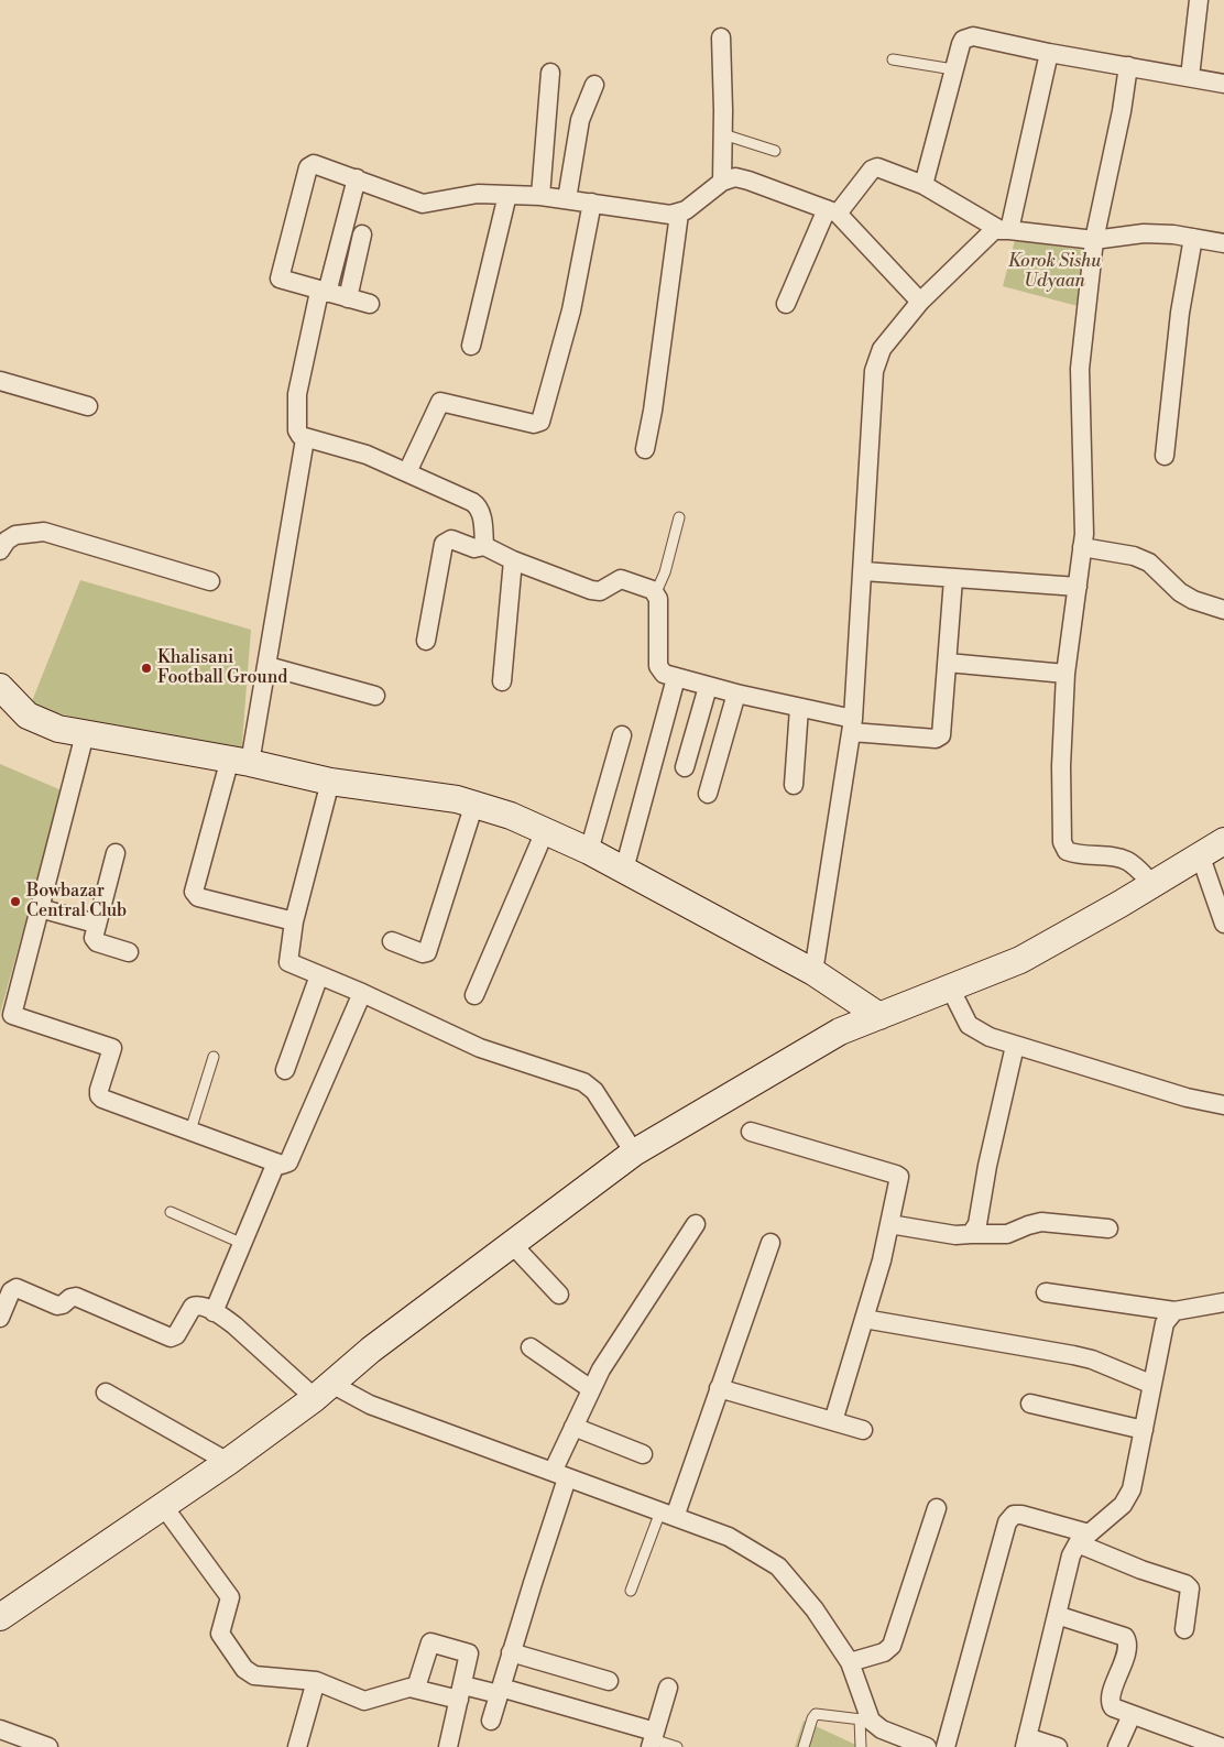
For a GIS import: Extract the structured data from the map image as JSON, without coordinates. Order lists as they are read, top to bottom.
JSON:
{
  "parks": ["Korok Sishu Udyaan"],
  "places": ["Khalisani Football Ground", "Bowbazar Central Club"]
}
